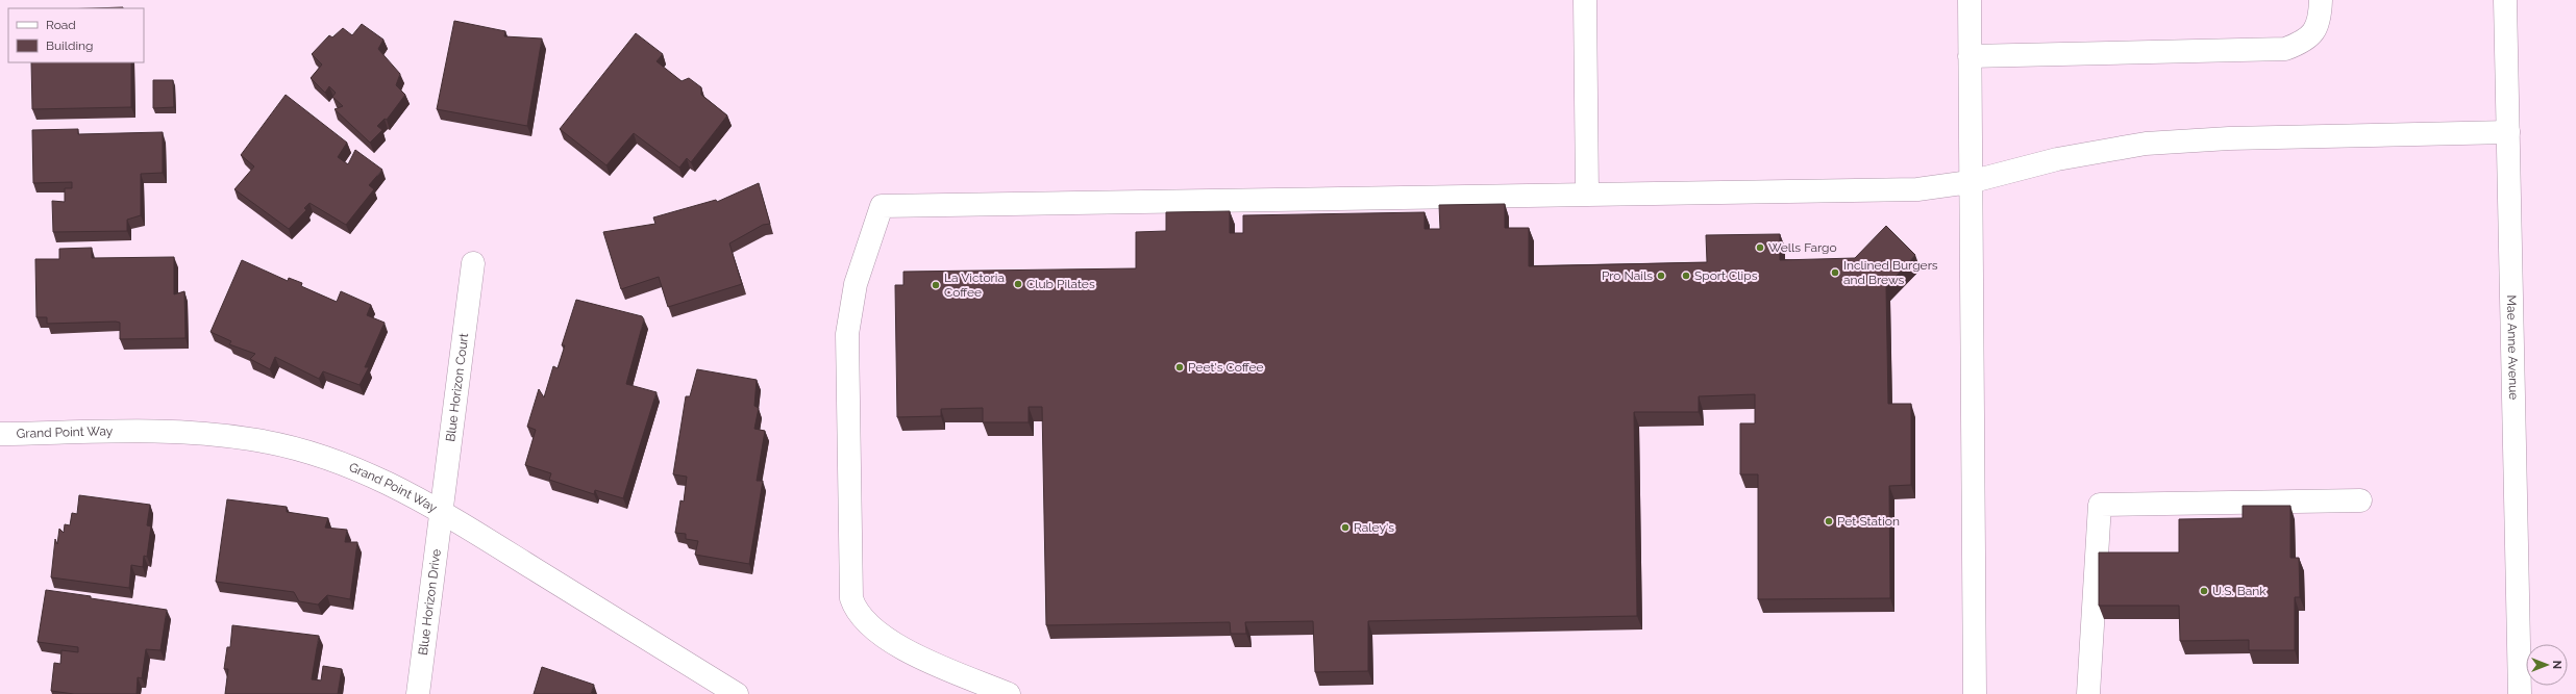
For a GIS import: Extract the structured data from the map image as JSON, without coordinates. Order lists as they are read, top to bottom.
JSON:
{
  "streets": {
    "street": [
      "Mae Anne Avenue",
      "Blue Horizon Court",
      "Grand Point Way",
      "Blue Horizon Drive"
    ]
  },
  "crossings": [
    ["Blue Horizon Court", "Grand Point Way"],
    ["Blue Horizon Court", "Blue Horizon Drive"],
    ["Grand Point Way", "Blue Horizon Drive"]
  ],
  "places": [
    "Wells Fargo",
    "Inclined Burgers and Brews",
    "Pro Nails",
    "Sport Clips",
    "Club Pilates",
    "La Victoria Coffee",
    "Peet's Coffee",
    "Pet Station",
    "Raley's",
    "U.S. Bank"
  ],
  "legend": ["Road", "Building"],
  "north": "right"
}
